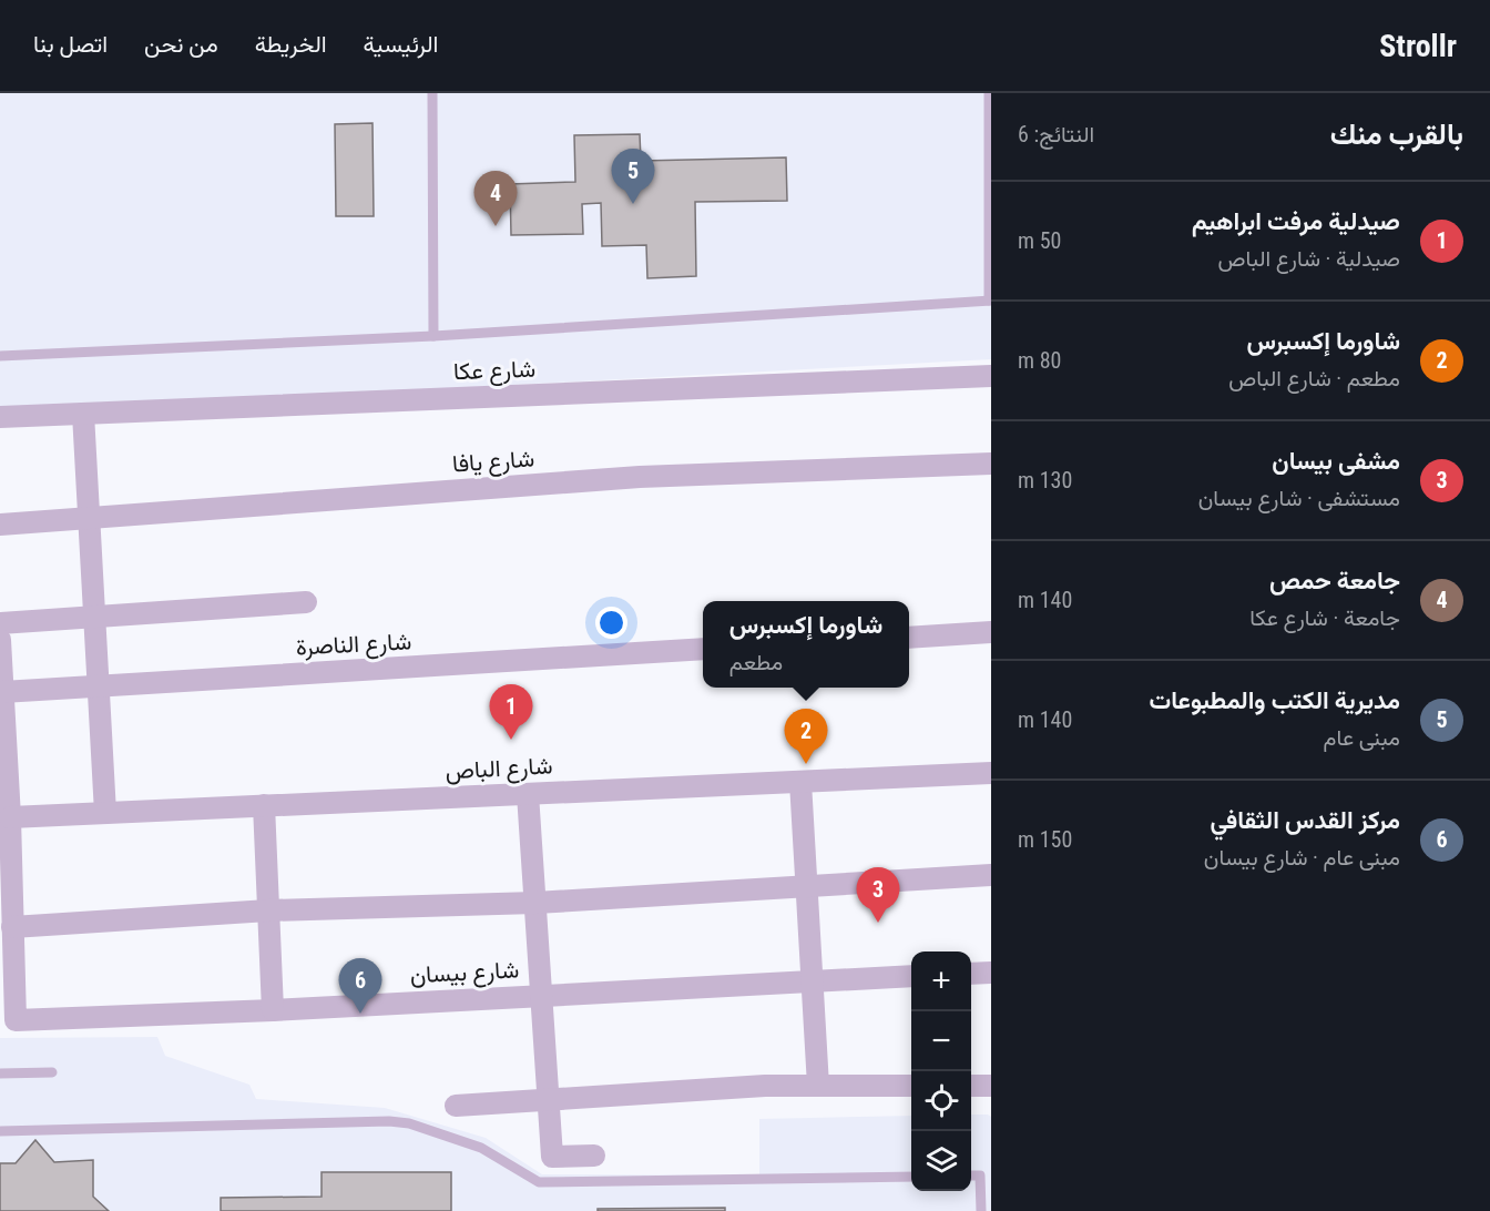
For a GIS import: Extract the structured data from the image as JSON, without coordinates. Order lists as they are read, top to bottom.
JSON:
{
  "streets": {
    "street": [
      "شارع عكا",
      "شارع يافا",
      "شارع الناصرة",
      "شارع الباص",
      "شارع بيسان"
    ]
  },
  "page": {
    "header": "Strollr",
    "nav": [
      "الرئيسية",
      "الخريطة",
      "من نحن",
      "اتصل بنا"
    ],
    "heading": ["بالقرب منك", "النتائج: 6"],
    "pins": [
      "5",
      "4",
      "1",
      "2",
      "3",
      "6"
    ],
    "list": [
      {
        "mark": "1",
        "name": "صيدلية مرفت ابراهيم",
        "note": "صيدلية · شارع الباص",
        "value": "50 m"
      },
      {
        "mark": "2",
        "name": "شاورما إكسبرس",
        "note": "مطعم · شارع الباص",
        "value": "80 m"
      },
      {
        "mark": "3",
        "name": "مشفى بيسان",
        "note": "مستشفى · شارع بيسان",
        "value": "130 m"
      },
      {
        "mark": "4",
        "name": "جامعة حمص",
        "note": "جامعة · شارع عكا",
        "value": "140 m"
      },
      {
        "mark": "5",
        "name": "مديرية الكتب والمطبوعات",
        "note": "مبنى عام",
        "value": "140 m"
      },
      {
        "mark": "6",
        "name": "مركز القدس الثقافي",
        "note": "مبنى عام · شارع بيسان",
        "value": "150 m"
      }
    ],
    "popup": ["شاورما إكسبرس", "مطعم"],
    "map_buttons": ["+", "−"]
  }
}
